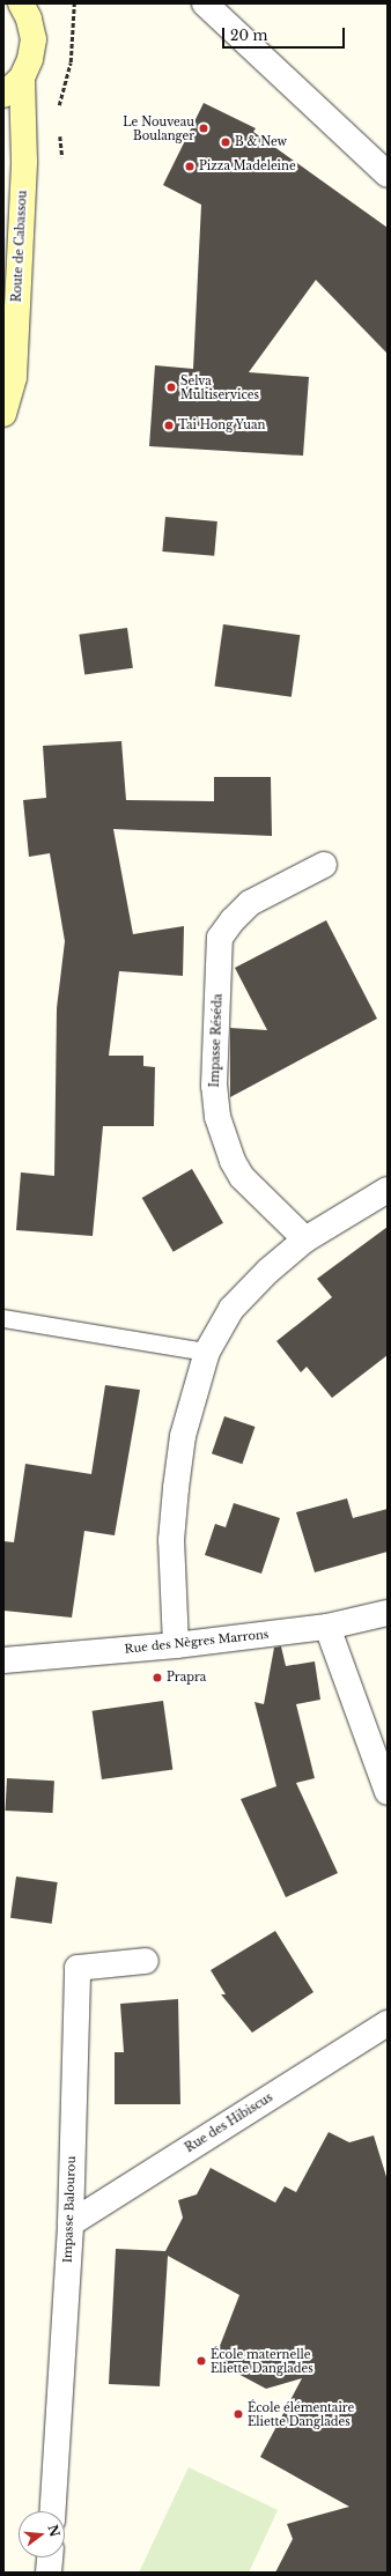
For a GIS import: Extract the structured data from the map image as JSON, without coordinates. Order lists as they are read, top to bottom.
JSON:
{
  "streets": {
    "main road": ["Route de Cabassou"],
    "street": [
      "Impasse Réséda",
      "Rue des Nègres Marrons",
      "Rue des Hibiscus",
      "Impasse Balourou"
    ]
  },
  "crossings": [
    ["Rue des Hibiscus", "Impasse Balourou"]
  ],
  "places": [
    "Le Nouveau Boulanger",
    "B & New",
    "Pizza Madeleine",
    "Selva Multiservices",
    "Tai Hong Yuan",
    "Prapra",
    "École maternelle Eliette Danglades",
    "École élémentaire Eliette Danglades"
  ],
  "scale_bar": "20 m",
  "north": "right"
}
